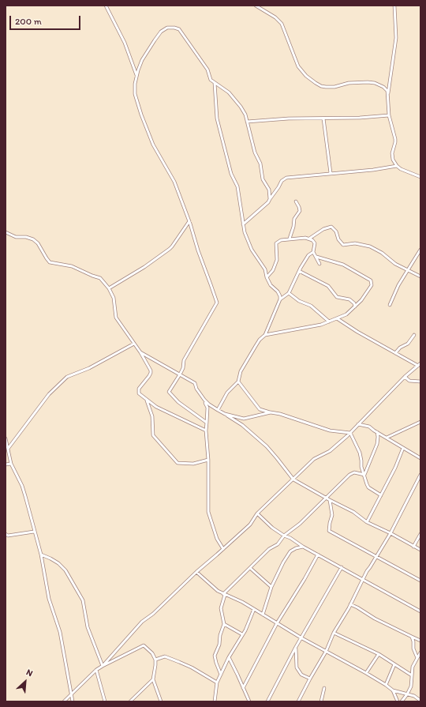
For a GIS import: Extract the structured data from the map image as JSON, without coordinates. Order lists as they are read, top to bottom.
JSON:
{
  "scale_bar": "200 m",
  "north": "top right"
}
